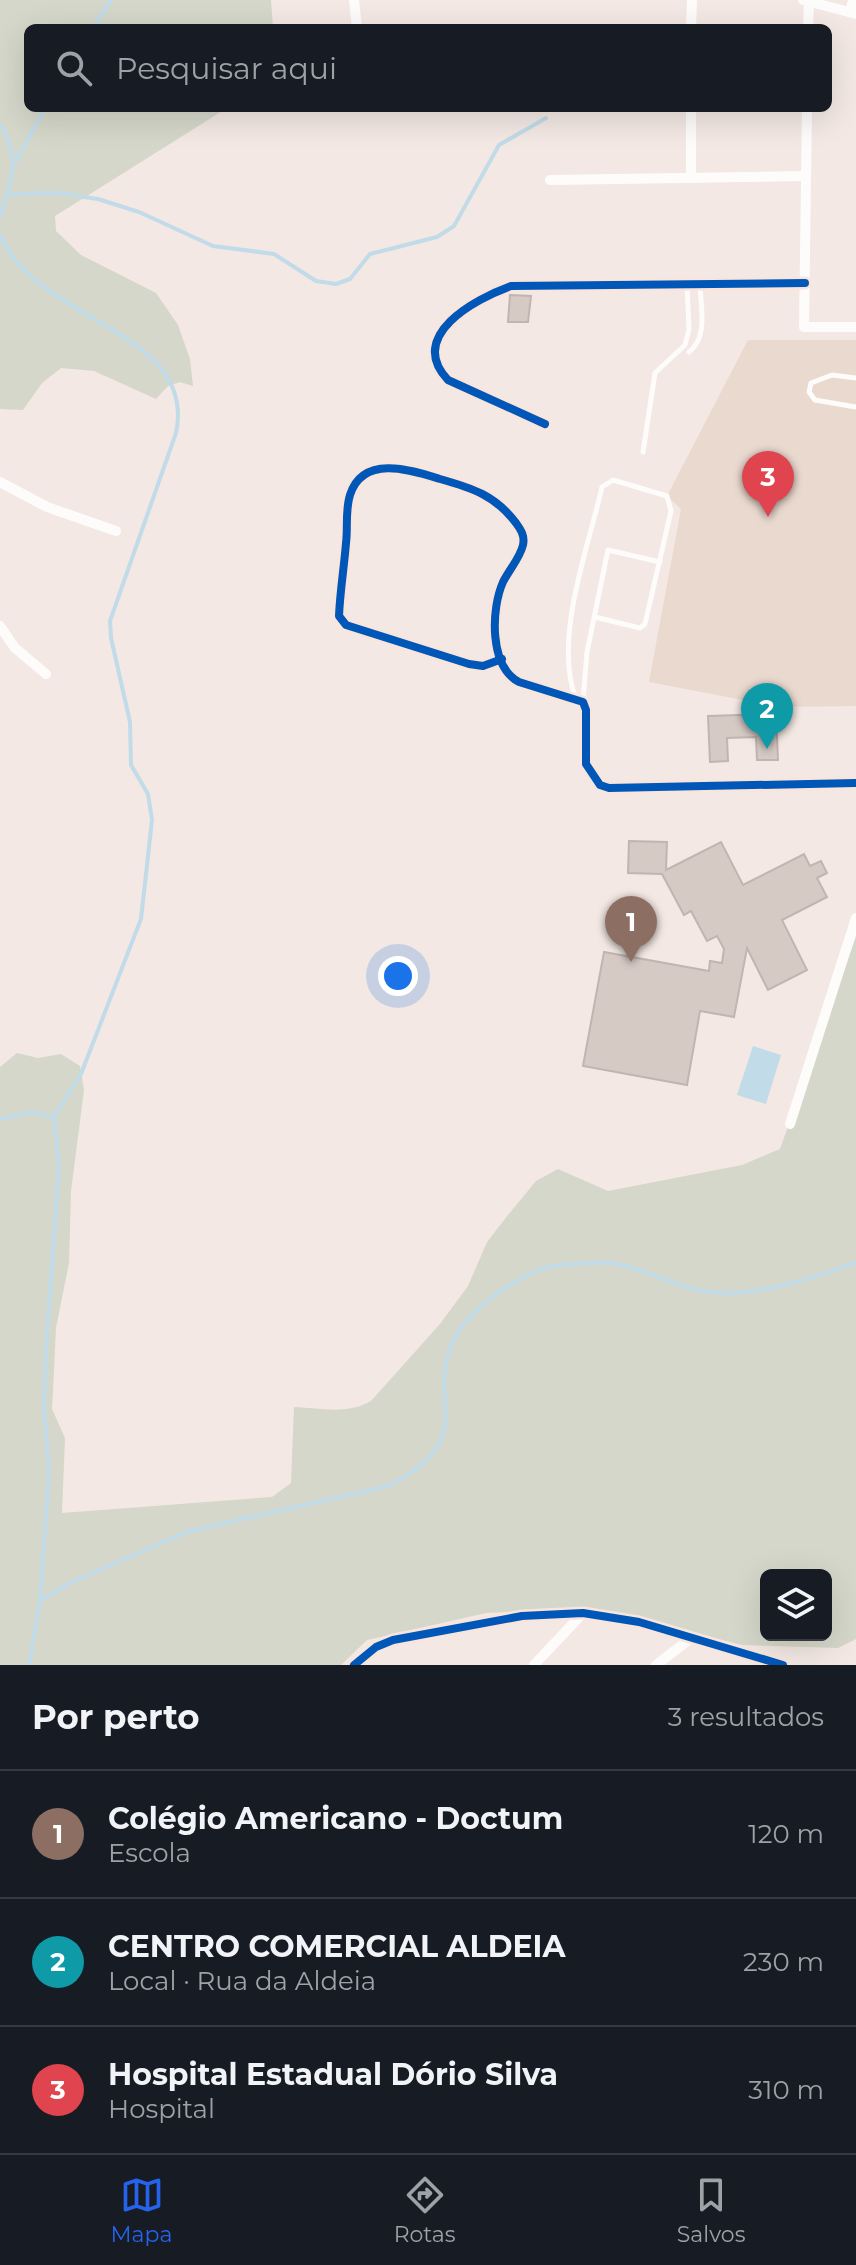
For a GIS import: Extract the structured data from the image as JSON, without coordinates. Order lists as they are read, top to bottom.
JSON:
{
  "page": {
    "search": "Pesquisar aqui",
    "pins": ["3", "2", "1"],
    "heading": ["Por perto", "3 resultados"],
    "list": [
      {
        "mark": "1",
        "name": "Colégio Americano - Doctum",
        "note": "Escola",
        "value": "120 m"
      },
      {
        "mark": "2",
        "name": "CENTRO COMERCIAL ALDEIA",
        "note": "Local · Rua da Aldeia",
        "value": "230 m"
      },
      {
        "mark": "3",
        "name": "Hospital Estadual Dório Silva",
        "note": "Hospital",
        "value": "310 m"
      }
    ],
    "nav": ["Mapa", "Rotas", "Salvos"]
  }
}
